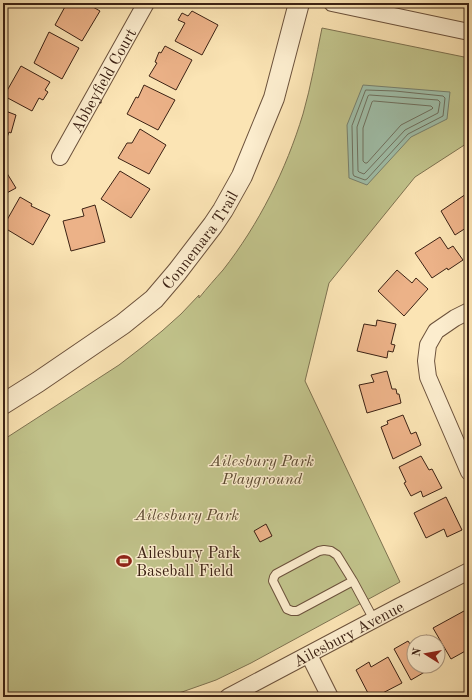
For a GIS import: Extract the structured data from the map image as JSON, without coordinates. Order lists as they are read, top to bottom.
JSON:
{
  "streets": {
    "street": ["Abbeyfield Court", "Connemara Trail", "Ailesbury Avenue"]
  },
  "parks": ["Ailesbury Park Playground", "Ailesbury Park"],
  "places": {
    "sports": ["Ailesbury Park Baseball Field"]
  },
  "north": "left"
}
